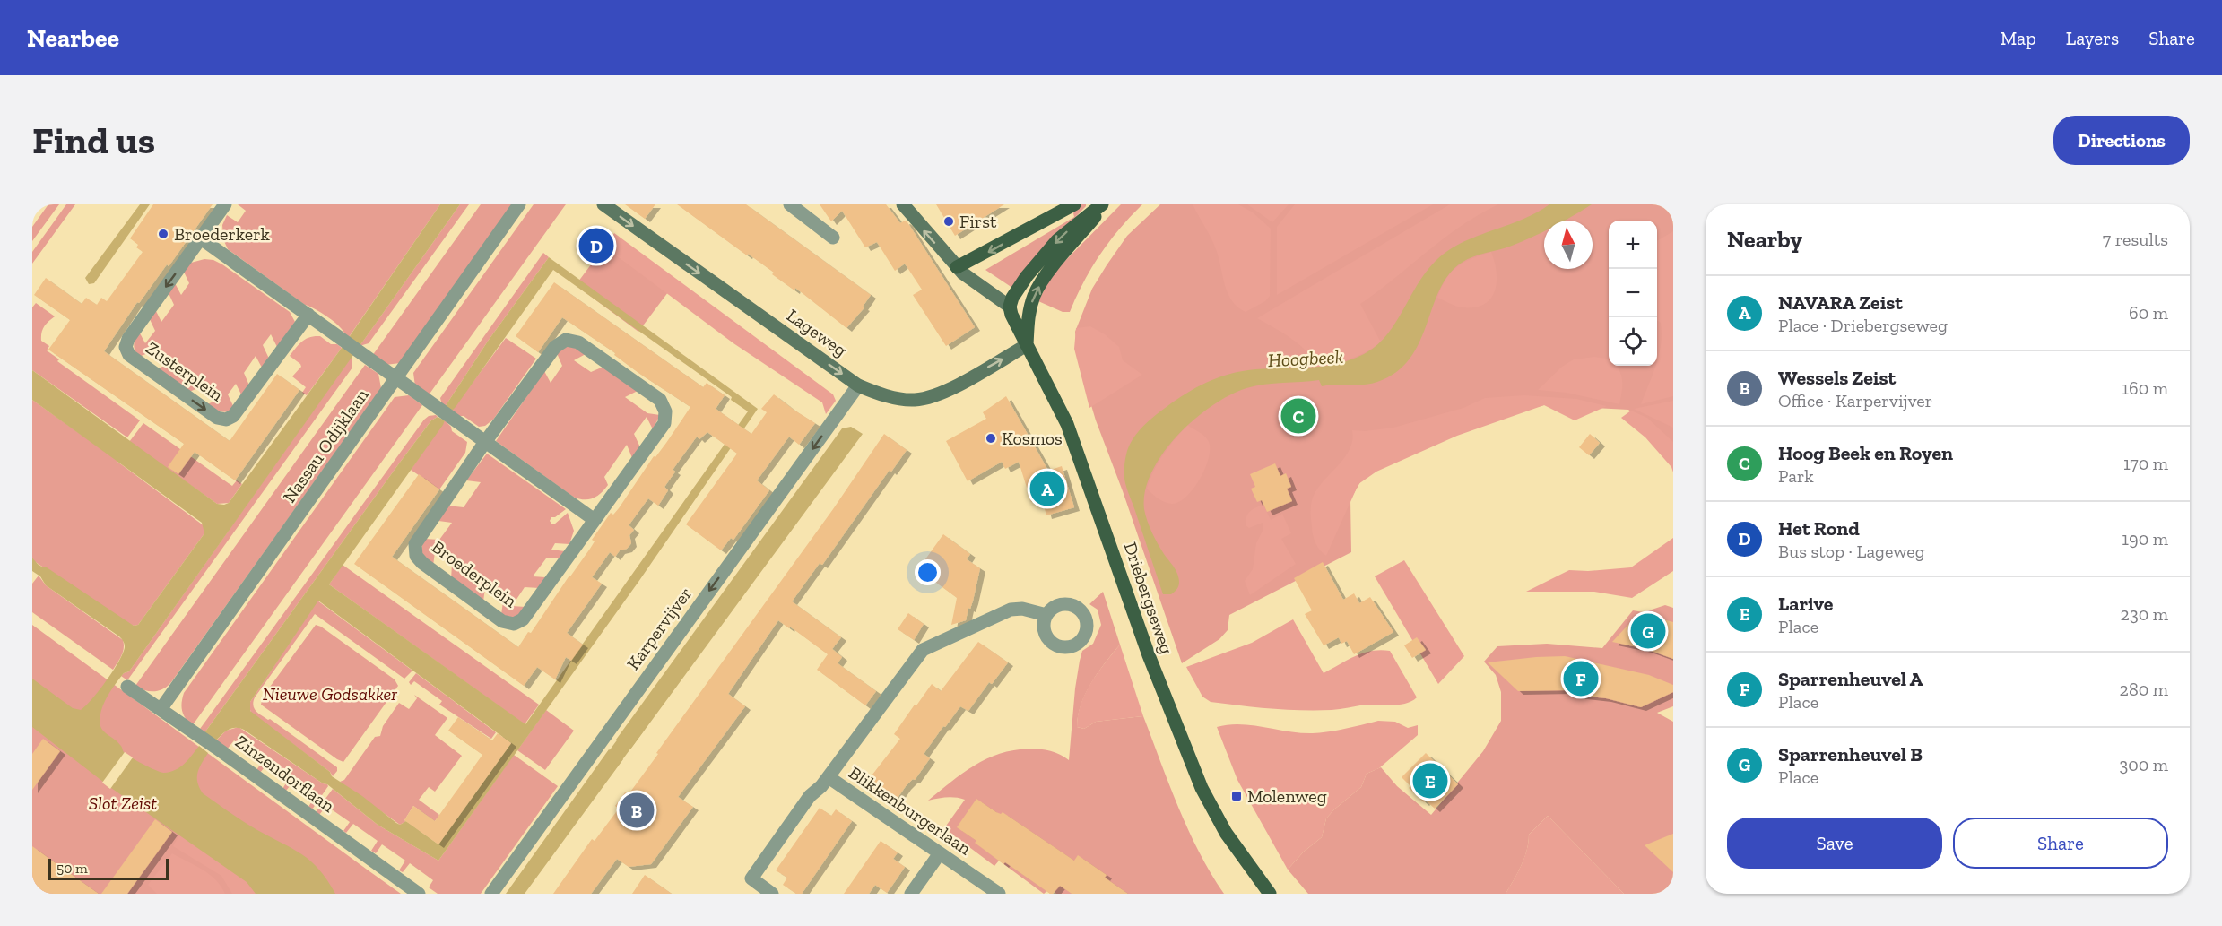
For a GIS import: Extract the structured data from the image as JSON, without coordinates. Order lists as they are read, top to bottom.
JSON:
{
  "streets": {
    "main road": ["Lageweg", "Driebergseweg"],
    "street": [
      "Zusterplein",
      "Nassau Odijklaan",
      "Broederplein",
      "Karpervijver",
      "Zinzendorflaan",
      "Blikkenburgerlaan"
    ]
  },
  "crossings": [
    ["Lageweg", "Driebergseweg"],
    ["Lageweg", "Karpervijver"],
    ["Nassau Odijklaan", "Zinzendorflaan"]
  ],
  "one_way": ["Lageweg", "Karpervijver"],
  "water": ["Hoogbeek"],
  "parks": ["Nieuwe Godsakker", "Slot Zeist"],
  "places": {
    "other": ["First", "Broederkerk", "Kosmos"],
    "transit": ["Molenweg"]
  },
  "scale_bar": "50 m",
  "north": "top",
  "page": {
    "header": "Nearbee",
    "nav": ["Map", "Layers", "Share"],
    "buttons": [
      "Directions",
      ["Save", "Share"]
    ],
    "title": "Find us",
    "heading": ["Nearby", "7 results"],
    "map_buttons": ["+", "−"],
    "pins": [
      "D",
      "C",
      "A",
      "G",
      "F",
      "E",
      "B"
    ],
    "list": [
      {
        "mark": "A",
        "name": "NAVARA Zeist",
        "note": "Place · Driebergseweg",
        "value": "60 m"
      },
      {
        "mark": "B",
        "name": "Wessels Zeist",
        "note": "Office · Karpervijver",
        "value": "160 m"
      },
      {
        "mark": "C",
        "name": "Hoog Beek en Royen",
        "note": "Park",
        "value": "170 m"
      },
      {
        "mark": "D",
        "name": "Het Rond",
        "note": "Bus stop · Lageweg",
        "value": "190 m"
      },
      {
        "mark": "E",
        "name": "Larive",
        "note": "Place",
        "value": "230 m"
      },
      {
        "mark": "F",
        "name": "Sparrenheuvel A",
        "note": "Place",
        "value": "280 m"
      },
      {
        "mark": "G",
        "name": "Sparrenheuvel B",
        "note": "Place",
        "value": "300 m"
      }
    ],
    "scale": "50 m"
  }
}
